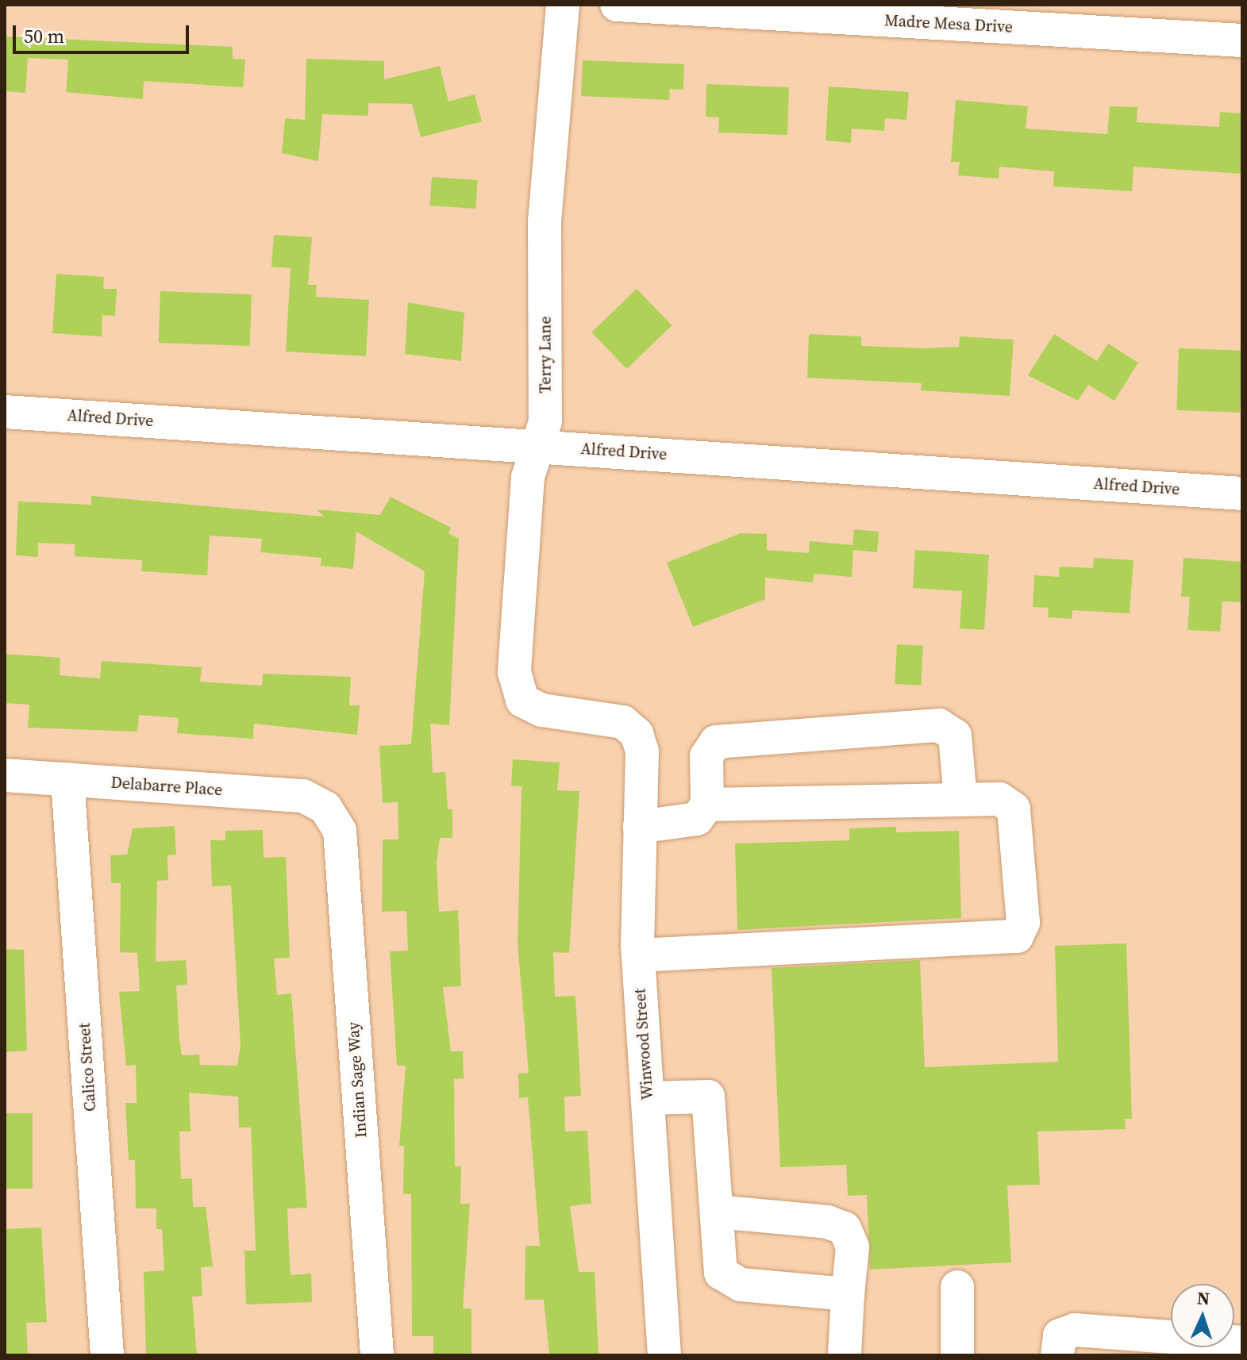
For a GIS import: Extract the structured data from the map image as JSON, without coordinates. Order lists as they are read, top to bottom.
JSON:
{
  "streets": {
    "street": [
      "Madre Mesa Drive",
      "Terry Lane",
      "Alfred Drive",
      "Delabarre Place",
      "Winwood Street",
      "Calico Street",
      "Indian Sage Way"
    ]
  },
  "crossings": [
    ["Terry Lane", "Alfred Drive"],
    ["Terry Lane", "Winwood Street"],
    ["Delabarre Place", "Calico Street"],
    ["Delabarre Place", "Indian Sage Way"]
  ],
  "scale_bar": "50 m",
  "north": "top"
}
